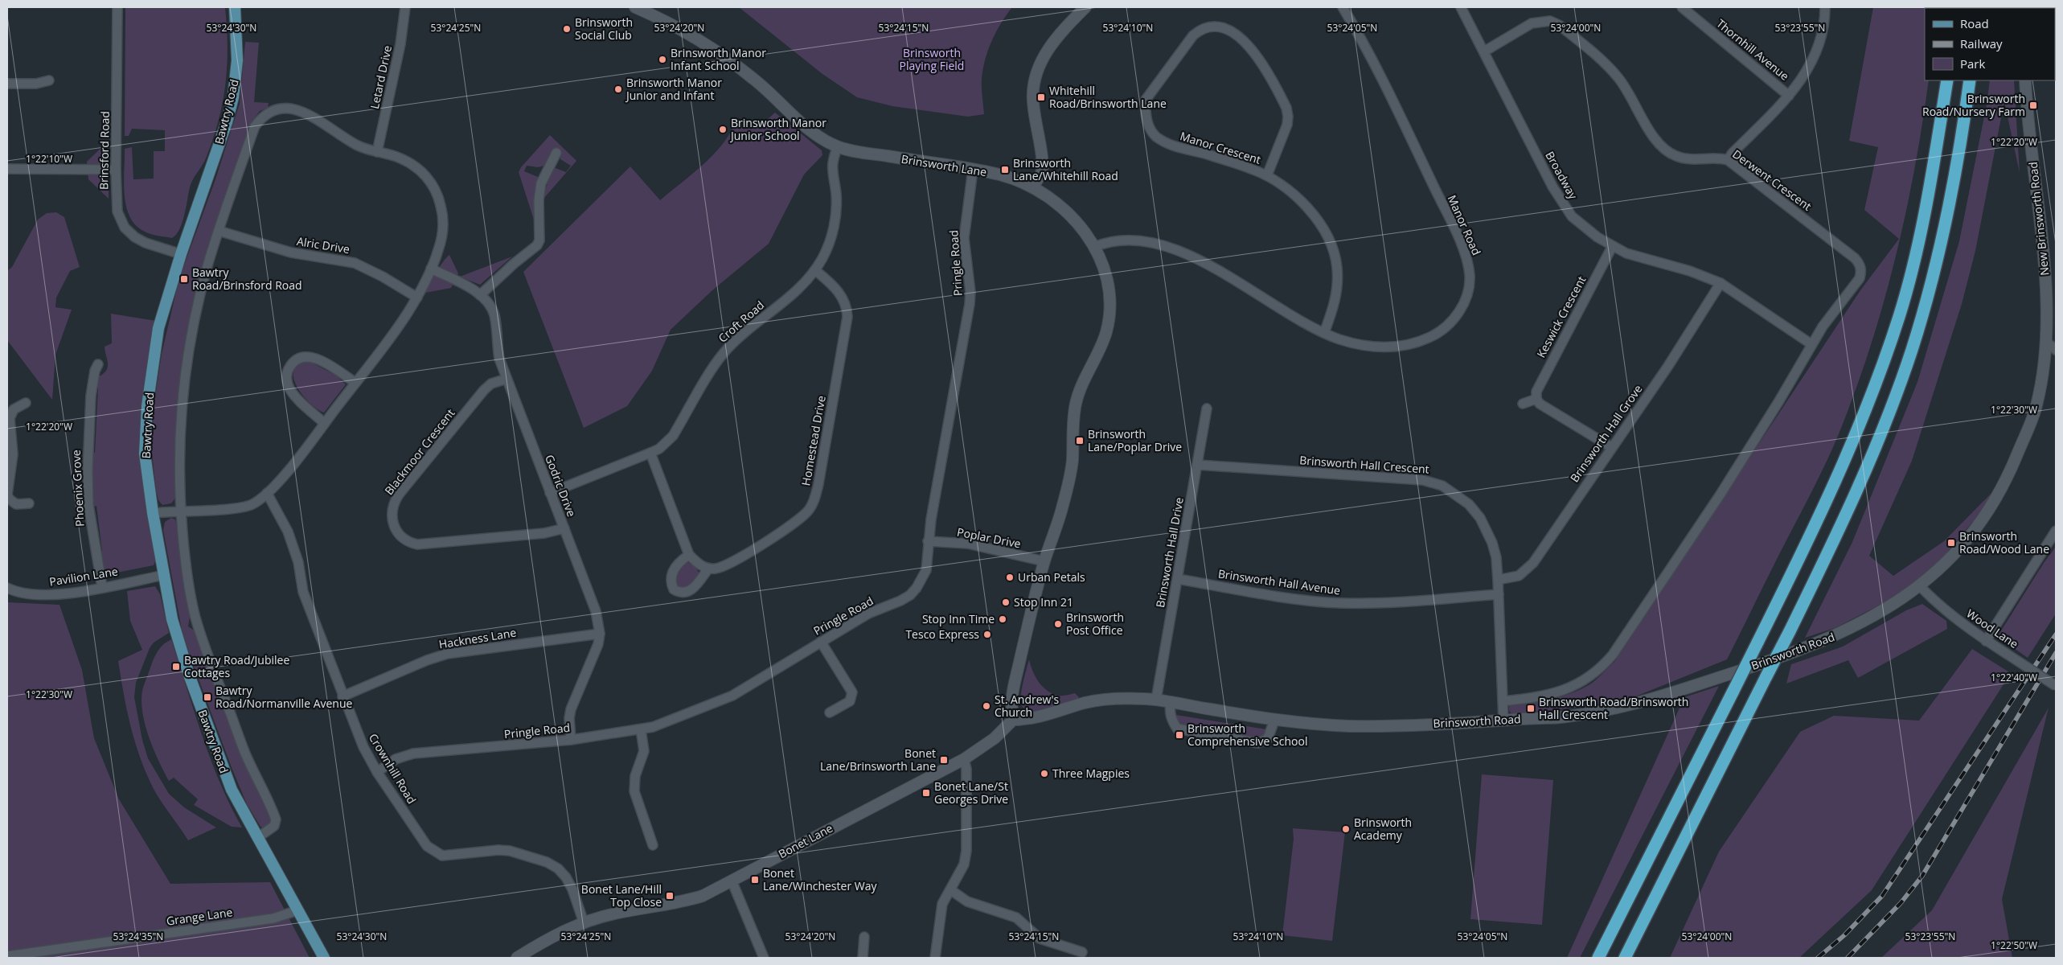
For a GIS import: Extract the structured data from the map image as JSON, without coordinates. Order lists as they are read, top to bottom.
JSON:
{
  "streets": {
    "main road": [
      "Bawtry Road",
      "Brinsworth Lane",
      "New Brinsworth Road",
      "Brinsworth Road",
      "Bonet Lane"
    ],
    "street": [
      "Thornhill Avenue",
      "Letard Drive",
      "Manor Crescent",
      "Brinsford Road",
      "Broadway",
      "Derwent Crescent",
      "Manor Road",
      "Alric Drive",
      "Pringle Road",
      "Keswick Crescent",
      "Croft Road",
      "Brinsworth Hall Grove",
      "Homestead Drive",
      "Blackmoor Crescent",
      "Brinsworth Hall Crescent",
      "Godric Drive",
      "Phoenix Grove",
      "Poplar Drive",
      "Brinsworth Hall Drive",
      "Pavilion Lane",
      "Brinsworth Hall Avenue",
      "Wood Lane",
      "Hackness Lane",
      "Crownhill Road",
      "Grange Lane"
    ]
  },
  "crossings": [
    ["Bawtry Road", "Brinsford Road"],
    ["Bawtry Road", "Pavilion Lane"],
    ["Bawtry Road", "Grange Lane"],
    ["Manor Crescent", "Manor Road"],
    ["Brinsworth Lane", "Manor Road"],
    ["Brinsworth Lane", "Pringle Road"],
    ["Brinsworth Lane", "Croft Road"],
    ["Brinsworth Lane", "Poplar Drive"],
    ["Brinsworth Lane", "Brinsworth Road"],
    ["Brinsworth Lane", "Bonet Lane"],
    ["Broadway", "Derwent Crescent"],
    ["Broadway", "Keswick Crescent"],
    ["Broadway", "Brinsworth Hall Grove"],
    ["Broadway", "Brinsworth Road"],
    ["Derwent Crescent", "Brinsworth Road"],
    ["New Brinsworth Road", "Wood Lane"],
    ["New Brinsworth Road", "Brinsworth Road"],
    ["Pringle Road", "Godric Drive"],
    ["Pringle Road", "Poplar Drive"],
    ["Pringle Road", "Crownhill Road"],
    ["Croft Road", "Homestead Drive"],
    ["Croft Road", "Godric Drive"],
    ["Brinsworth Hall Grove", "Brinsworth Hall Crescent"],
    ["Blackmoor Crescent", "Godric Drive"],
    ["Brinsworth Hall Crescent", "Brinsworth Hall Drive"],
    ["Brinsworth Hall Crescent", "Brinsworth Hall Avenue"],
    ["Brinsworth Hall Crescent", "Brinsworth Road"],
    ["Godric Drive", "Hackness Lane"],
    ["Phoenix Grove", "Pavilion Lane"],
    ["Brinsworth Hall Drive", "Brinsworth Hall Avenue"],
    ["Brinsworth Hall Drive", "Brinsworth Road"],
    ["Wood Lane", "Brinsworth Road"],
    ["Hackness Lane", "Crownhill Road"],
    ["Brinsworth Road", "Bonet Lane"],
    ["Crownhill Road", "Bonet Lane"]
  ],
  "parks": ["Brinsworth Playing Field"],
  "places": {
    "other": [
      "Brinsworth Social Club",
      "Brinsworth Manor Infant School",
      "Brinsworth Manor Junior and Infant",
      "Brinsworth Manor Junior School",
      "Urban Petals",
      "Stop Inn 21",
      "Stop Inn Time",
      "Brinsworth Post Office",
      "Tesco Express",
      "St. Andrew's Church",
      "Three Magpies",
      "Brinsworth Academy"
    ],
    "transit": [
      "Whitehill Road/Brinsworth Lane",
      "Brinsworth Road/Nursery Farm",
      "Brinsworth Lane/Whitehill Road",
      "Bawtry Road/Brinsford Road",
      "Brinsworth Lane/Poplar Drive",
      "Brinsworth Road/Wood Lane",
      "Bawtry Road/Jubilee Cottages",
      "Bawtry Road/Normanville Avenue",
      "Brinsworth Road/Brinsworth Hall Crescent",
      "Brinsworth Comprehensive School",
      "Bonet Lane/Brinsworth Lane",
      "Bonet Lane/St Georges Drive",
      "Bonet Lane/Winchester Way",
      "Bonet Lane/Hill Top Close"
    ]
  },
  "legend": ["Road", "Railway", "Park"],
  "coordinates": [
    "53°24'30\"N",
    "53°24'25\"N",
    "53°24'20\"N",
    "53°24'15\"N",
    "53°24'10\"N",
    "53°24'05\"N",
    "53°24'00\"N",
    "53°23'55\"N",
    "1°22'20\"W",
    "1°22'10\"W",
    "1°22'30\"W",
    "1°22'40\"W",
    "53°24'35\"N",
    "1°22'50\"W"
  ]
}
